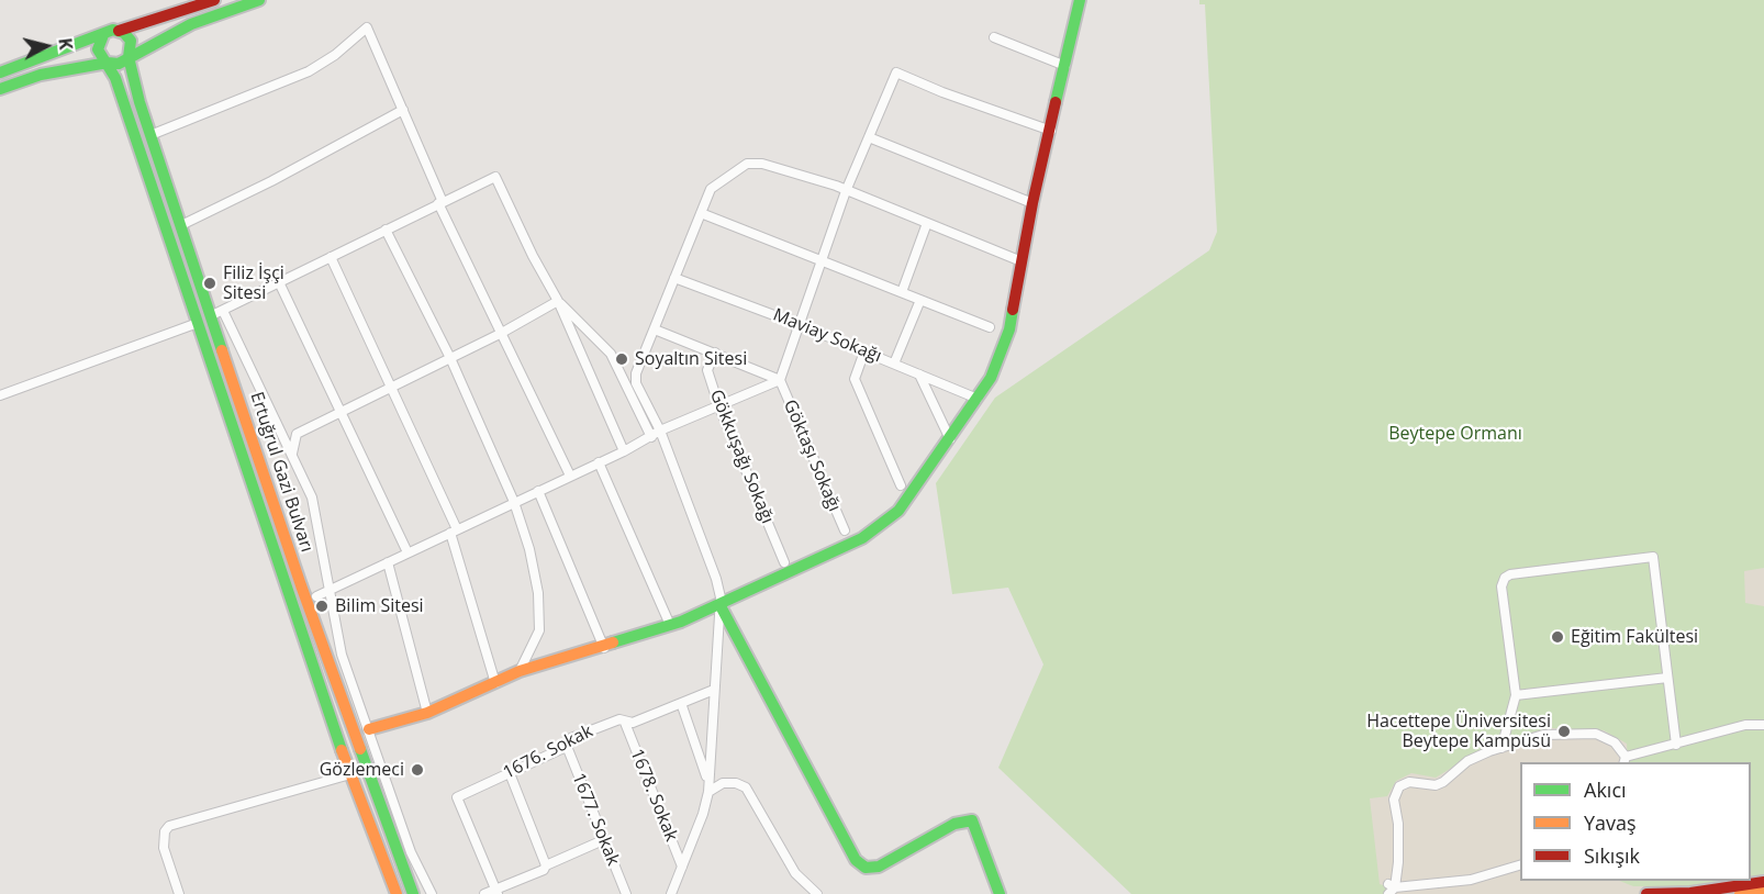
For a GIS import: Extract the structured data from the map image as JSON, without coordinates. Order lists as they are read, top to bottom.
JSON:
{
  "streets": {
    "main road": ["Ertuğrul Gazi Bulvarı"],
    "street": [
      "Maviay Sokağı",
      "Göktaşı Sokağı",
      "Gökkuşağı Sokağı",
      "1676. Sokak",
      "1678. Sokak",
      "1677. Sokak"
    ]
  },
  "crossings": [
    ["1676. Sokak", "1678. Sokak"],
    ["1676. Sokak", "1677. Sokak"]
  ],
  "parks": ["Beytepe Ormanı"],
  "places": [
    "Filiz İşçi Sitesi",
    "Soyaltın Sitesi",
    "Bilim Sitesi",
    "Eğitim Fakültesi",
    "Hacettepe Üniversitesi Beytepe Kampüsü",
    "Gözlemeci"
  ],
  "legend": ["Akıcı", "Yavaş", "Sıkışık"],
  "north": "right"
}
